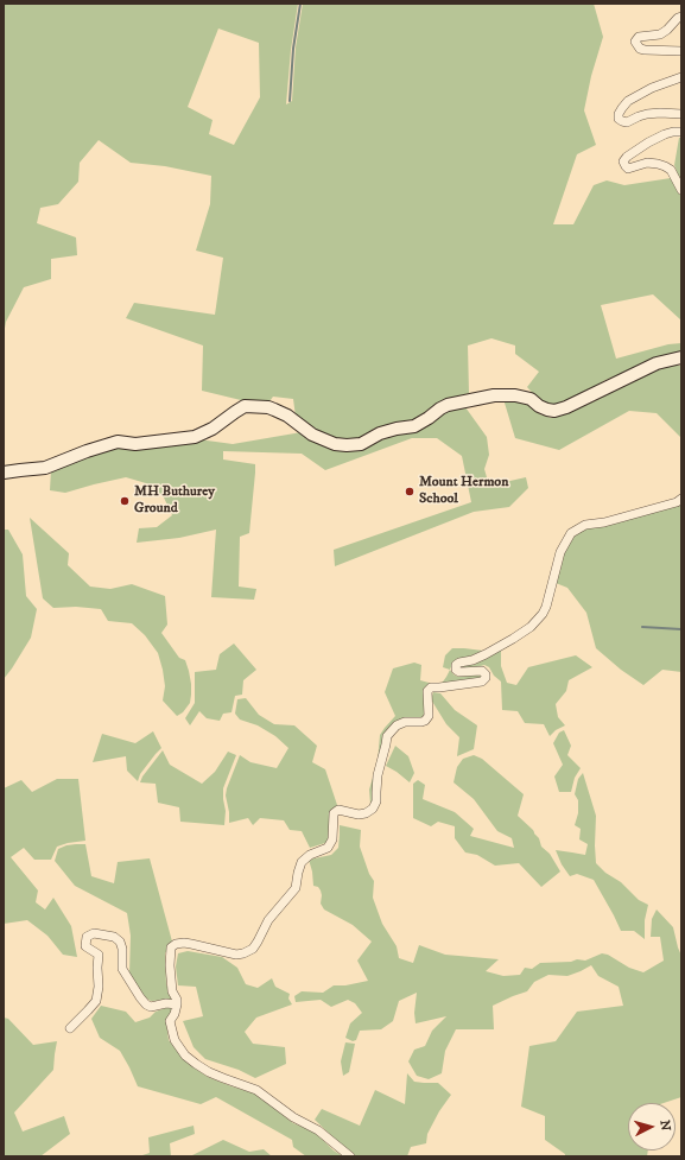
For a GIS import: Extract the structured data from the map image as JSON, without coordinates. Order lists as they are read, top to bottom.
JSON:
{
  "places": ["Mount Hermon School", "MH Buthurey Ground"],
  "north": "right"
}
